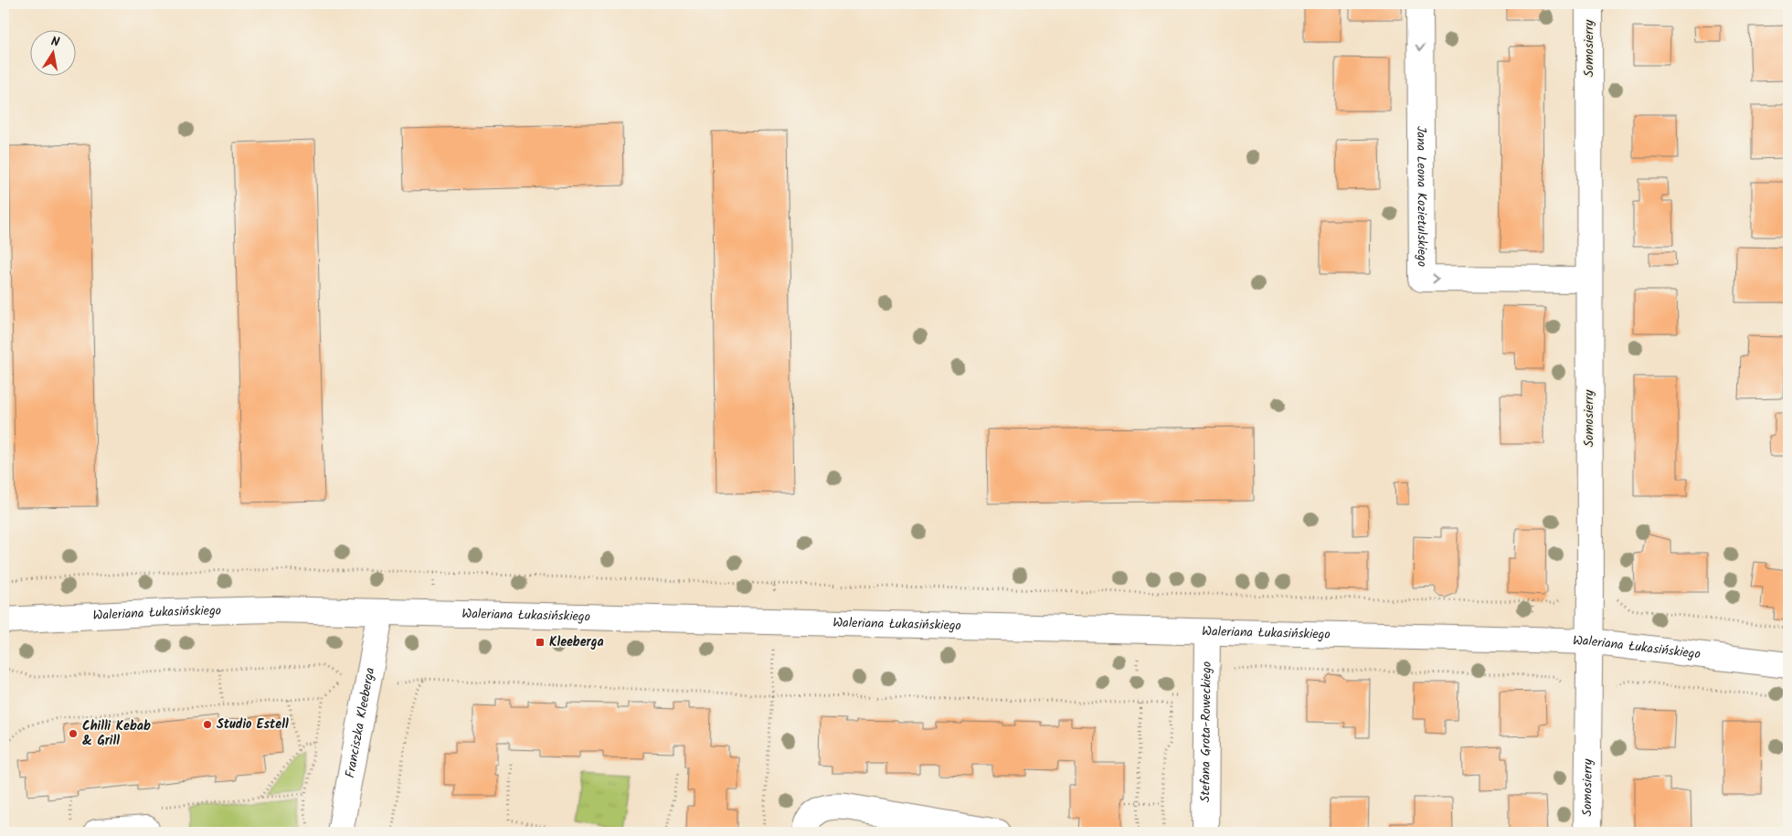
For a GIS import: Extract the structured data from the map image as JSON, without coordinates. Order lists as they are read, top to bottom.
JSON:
{
  "streets": {
    "street": [
      "Somosierry",
      "Jana Leona Kozietulskiego",
      "Waleriana Łukasińskiego",
      "Franciszka Kleeberga",
      "Stefana Grota-Roweckiego"
    ]
  },
  "crossings": [
    ["Somosierry", "Jana Leona Kozietulskiego"],
    ["Somosierry", "Waleriana Łukasińskiego"],
    ["Waleriana Łukasińskiego", "Franciszka Kleeberga"],
    ["Waleriana Łukasińskiego", "Stefana Grota-Roweckiego"]
  ],
  "places": {
    "transit": ["Kleeberga"],
    "other": ["Studio Estell", "Chilli Kebab & Grill"]
  },
  "north": "top"
}
